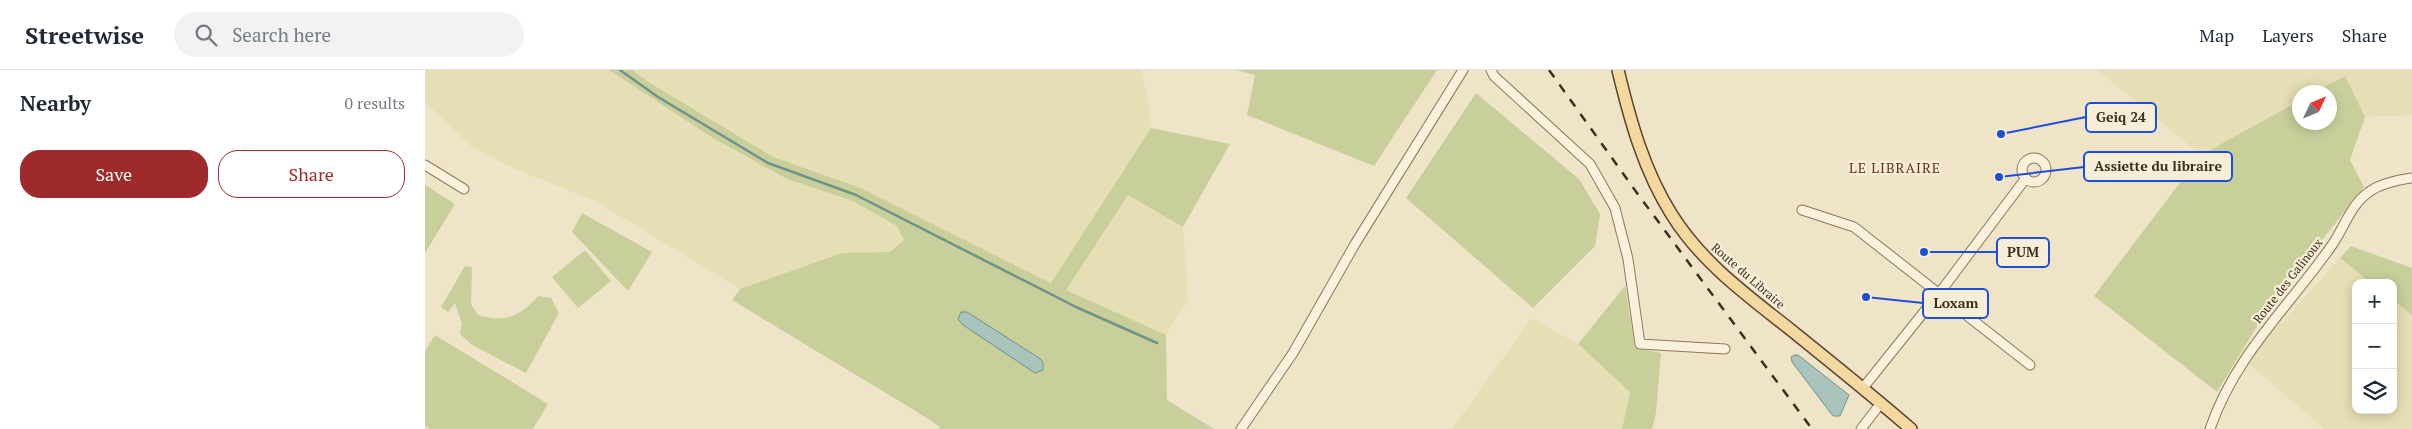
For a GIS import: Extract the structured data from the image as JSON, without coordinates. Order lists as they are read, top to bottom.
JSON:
{
  "streets": {
    "main road": ["Route du Libraire"],
    "street": ["Route des Galinoux"]
  },
  "districts": ["LE LIBRAIRE"],
  "places": [
    "Geiq 24",
    "Assiette du libraire",
    "PUM",
    "Loxam"
  ],
  "north": "top right",
  "page": {
    "header": "Streetwise",
    "search": "Search here",
    "nav": ["Map", "Layers", "Share"],
    "heading": ["Nearby", "0 results"],
    "buttons": ["Save", "Share"],
    "map_buttons": ["+", "−"]
  }
}
